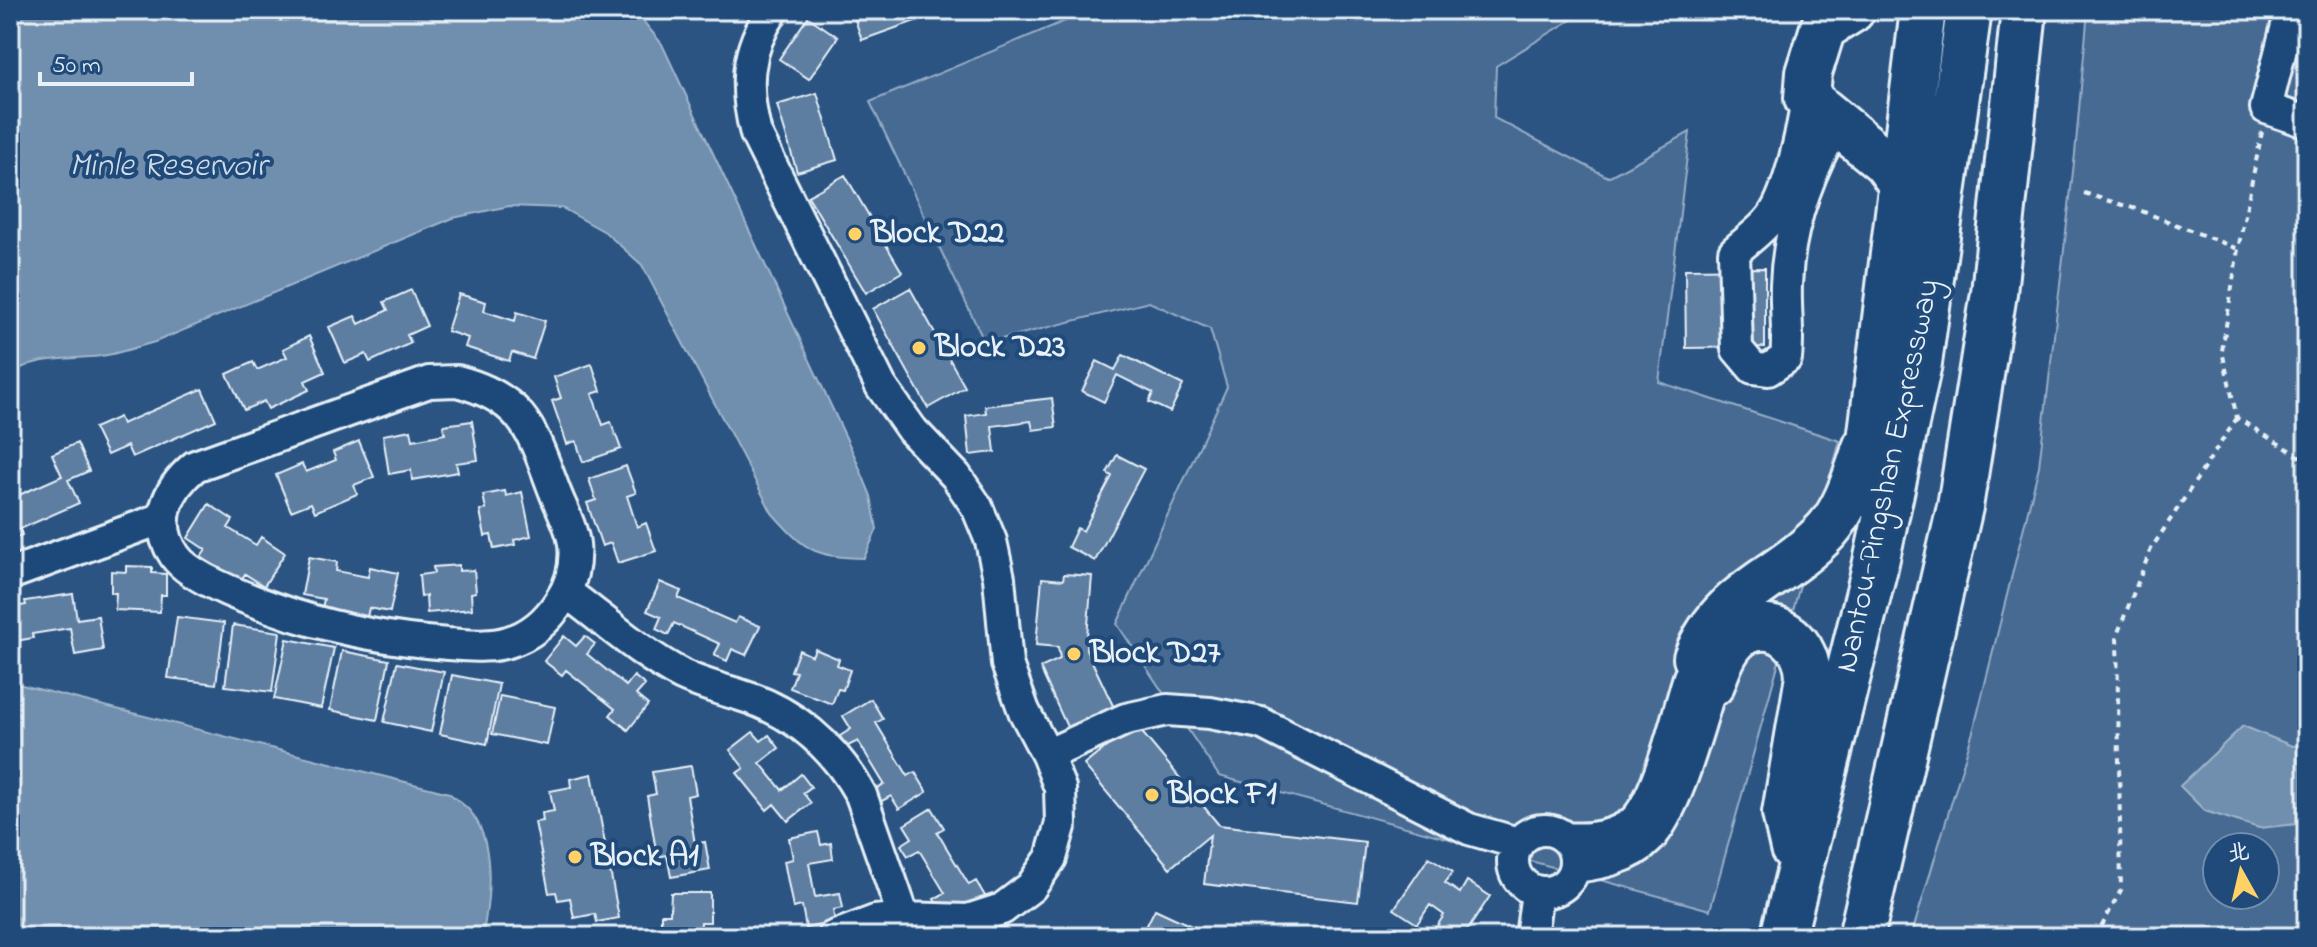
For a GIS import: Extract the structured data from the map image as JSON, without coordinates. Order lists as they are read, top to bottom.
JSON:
{
  "streets": {
    "highway": ["Nantou-Pingshan Expressway"]
  },
  "water": ["Minle Reservoir"],
  "places": [
    "Block D22",
    "Block D23",
    "Block D27",
    "Block F1",
    "Block A1"
  ],
  "scale_bar": "50 m",
  "north": "top"
}
